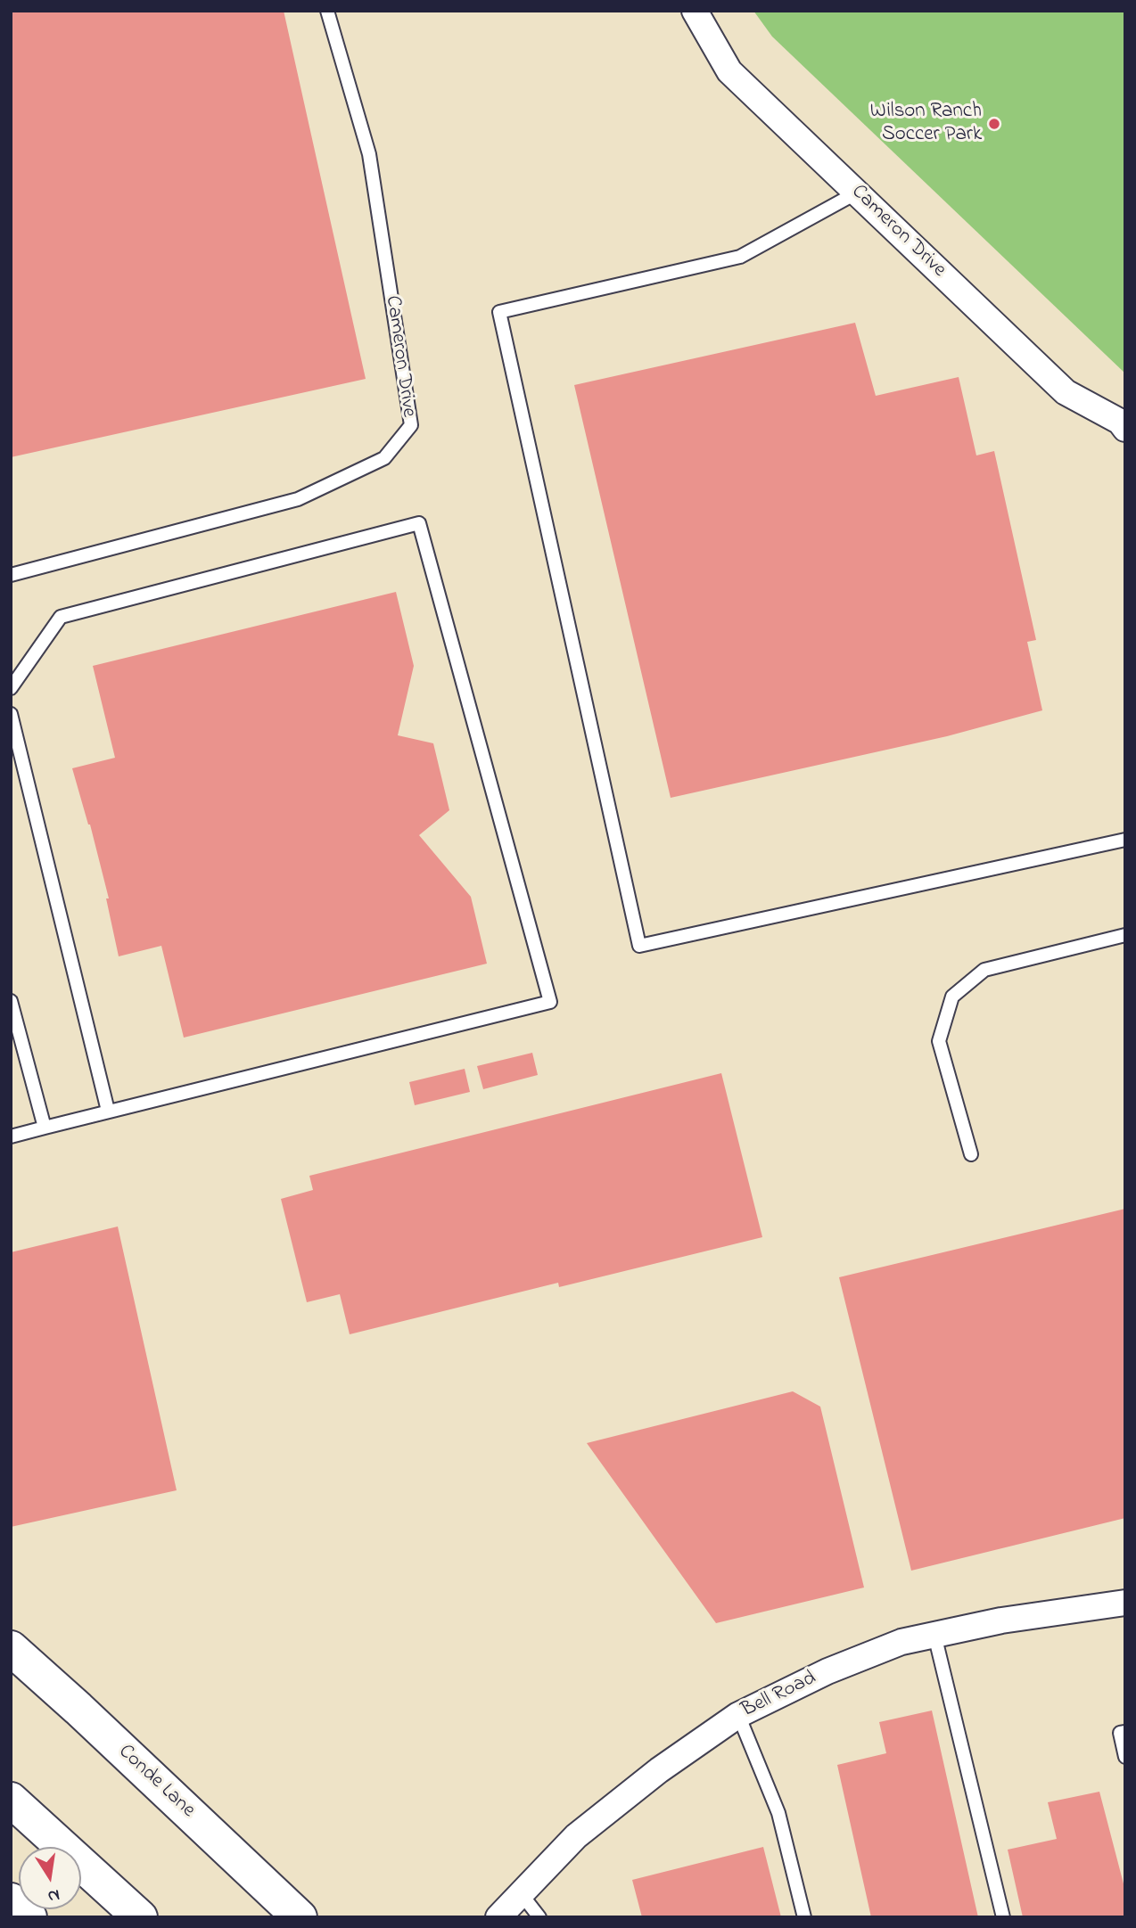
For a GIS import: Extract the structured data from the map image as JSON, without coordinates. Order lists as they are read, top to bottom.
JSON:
{
  "streets": {
    "main road": ["Conde Lane"],
    "street": ["Cameron Drive", "Bell Road"]
  },
  "places": ["Wilson Ranch Soccer Park"],
  "north": "bottom"
}
